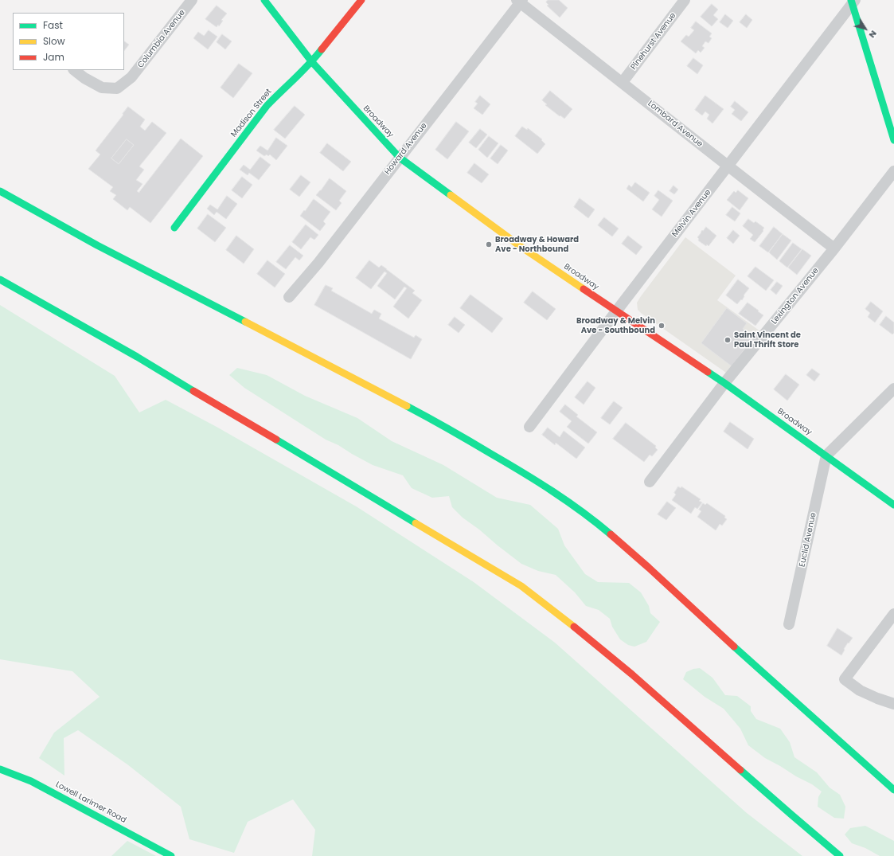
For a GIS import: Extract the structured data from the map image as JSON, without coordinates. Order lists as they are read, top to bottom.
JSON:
{
  "streets": {
    "main road": ["Madison Street", "Broadway", "Lowell Larimer Road"],
    "street": [
      "Columbia Avenue",
      "Pinehurst Avenue",
      "Lombard Avenue",
      "Howard Avenue",
      "Melvin Avenue",
      "Lexington Avenue",
      "Euclid Avenue"
    ]
  },
  "crossings": [
    ["Pinehurst Avenue", "Lombard Avenue"],
    ["Madison Street", "Broadway"],
    ["Broadway", "Howard Avenue"],
    ["Broadway", "Melvin Avenue"],
    ["Broadway", "Lexington Avenue"],
    ["Broadway", "Euclid Avenue"],
    ["Lombard Avenue", "Howard Avenue"],
    ["Lombard Avenue", "Melvin Avenue"],
    ["Lombard Avenue", "Lexington Avenue"]
  ],
  "places": ["Broadway & Howard Ave - Northbound", "Broadway & Melvin Ave - Southbound", "Saint Vincent de Paul Thrift Store"],
  "legend": ["Fast", "Slow", "Jam"],
  "north": "bottom right"
}
